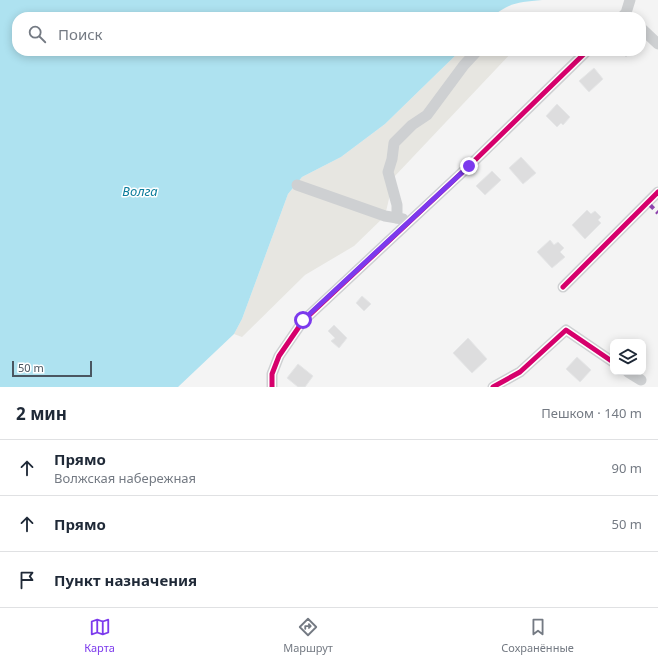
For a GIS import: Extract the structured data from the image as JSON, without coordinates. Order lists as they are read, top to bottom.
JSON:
{
  "water": ["Волга"],
  "scale_bar": "50 m",
  "page": {
    "search": "Поиск",
    "scale": "50 m",
    "heading": ["2 мин", "Пешком · 140 m"],
    "list": [
      ["Прямо", "Волжская набережная", "90 m"],
      ["Прямо", "50 m"],
      "Пункт назначения"
    ],
    "nav": ["Карта", "Маршрут", "Сохранённые"]
  }
}
